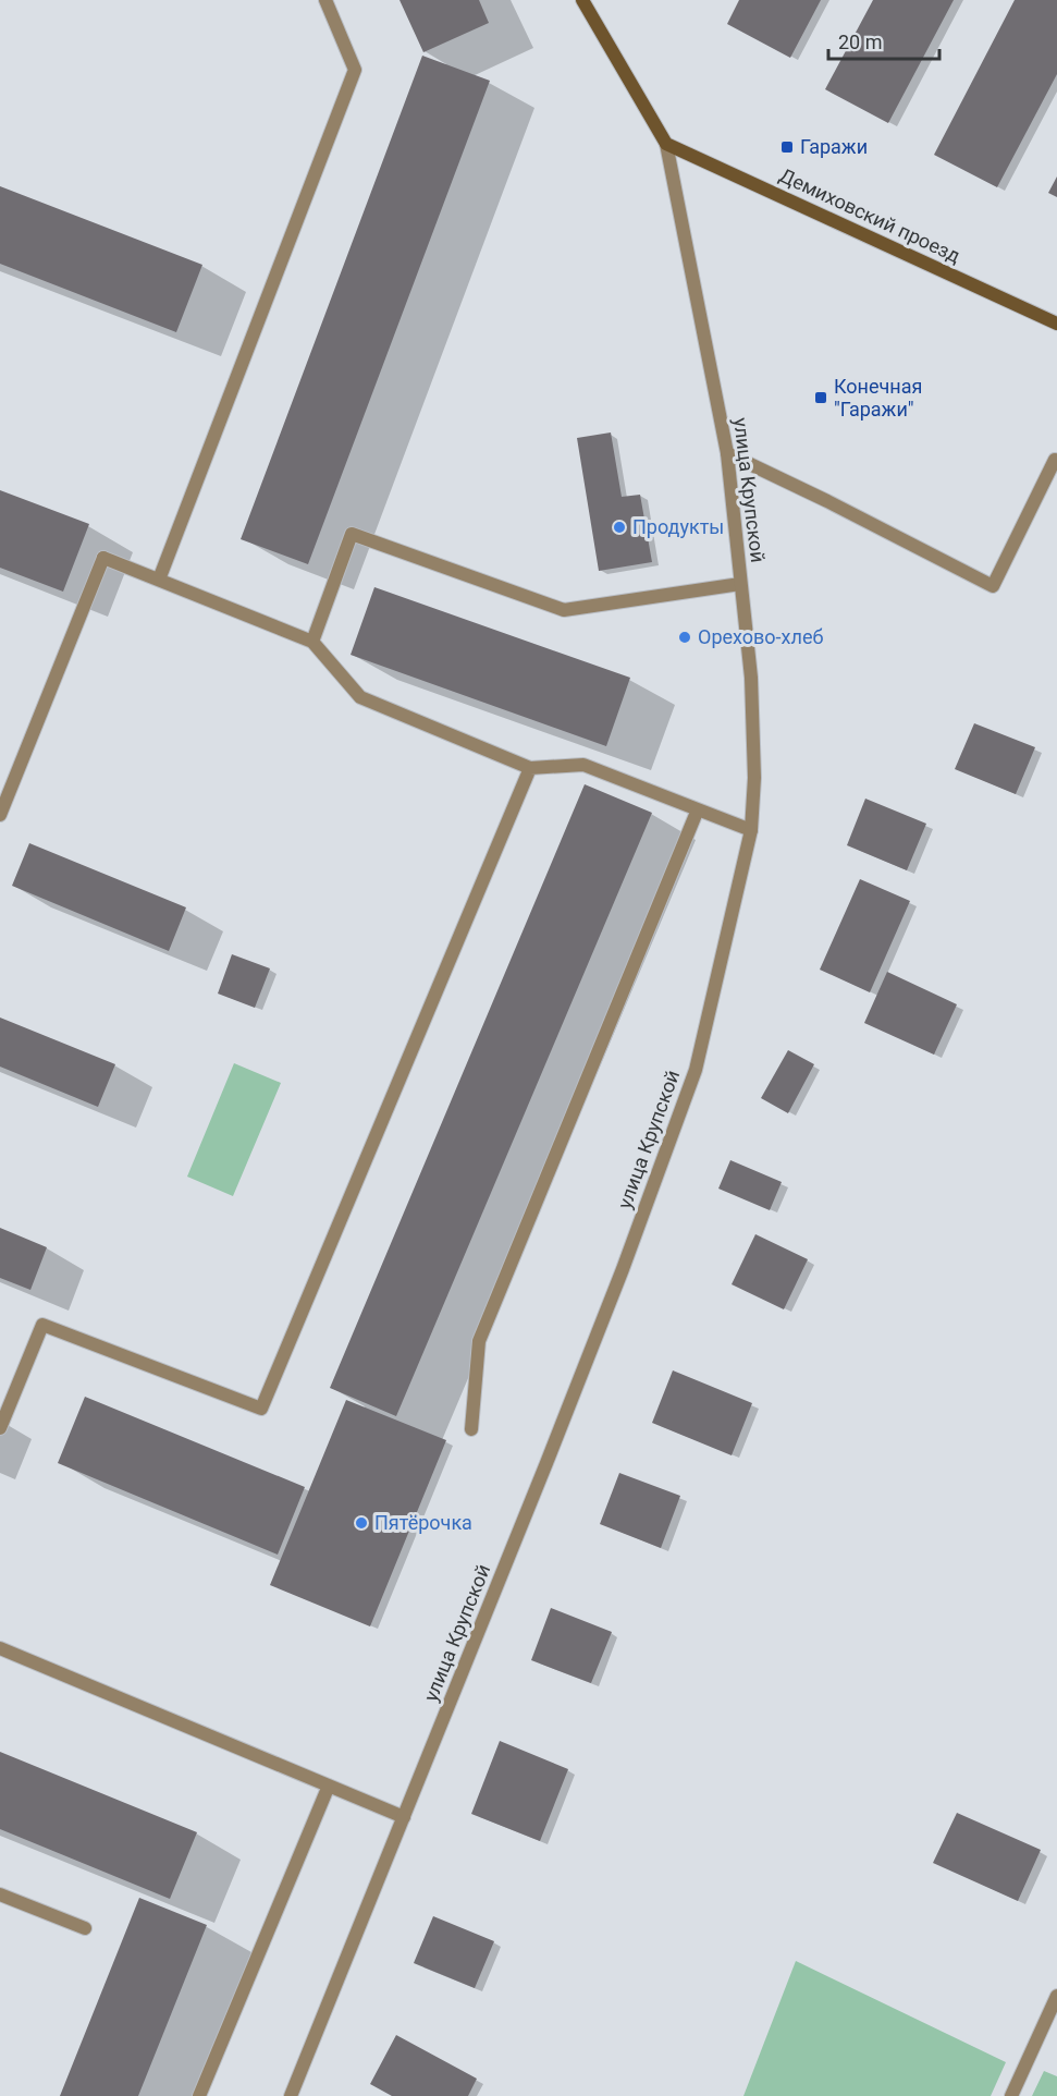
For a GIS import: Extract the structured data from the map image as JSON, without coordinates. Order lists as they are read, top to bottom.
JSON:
{
  "streets": {
    "main road": ["Демиховский проезд"],
    "street": ["улица Крупской"]
  },
  "crossings": [
    ["Демиховский проезд", "улица Крупской"]
  ],
  "places": {
    "transit": ["Гаражи", "Конечная \"Гаражи\""],
    "other": ["Продукты", "Орехово-хлеб", "Пятёрочка"]
  },
  "scale_bar": "20 m"
}
